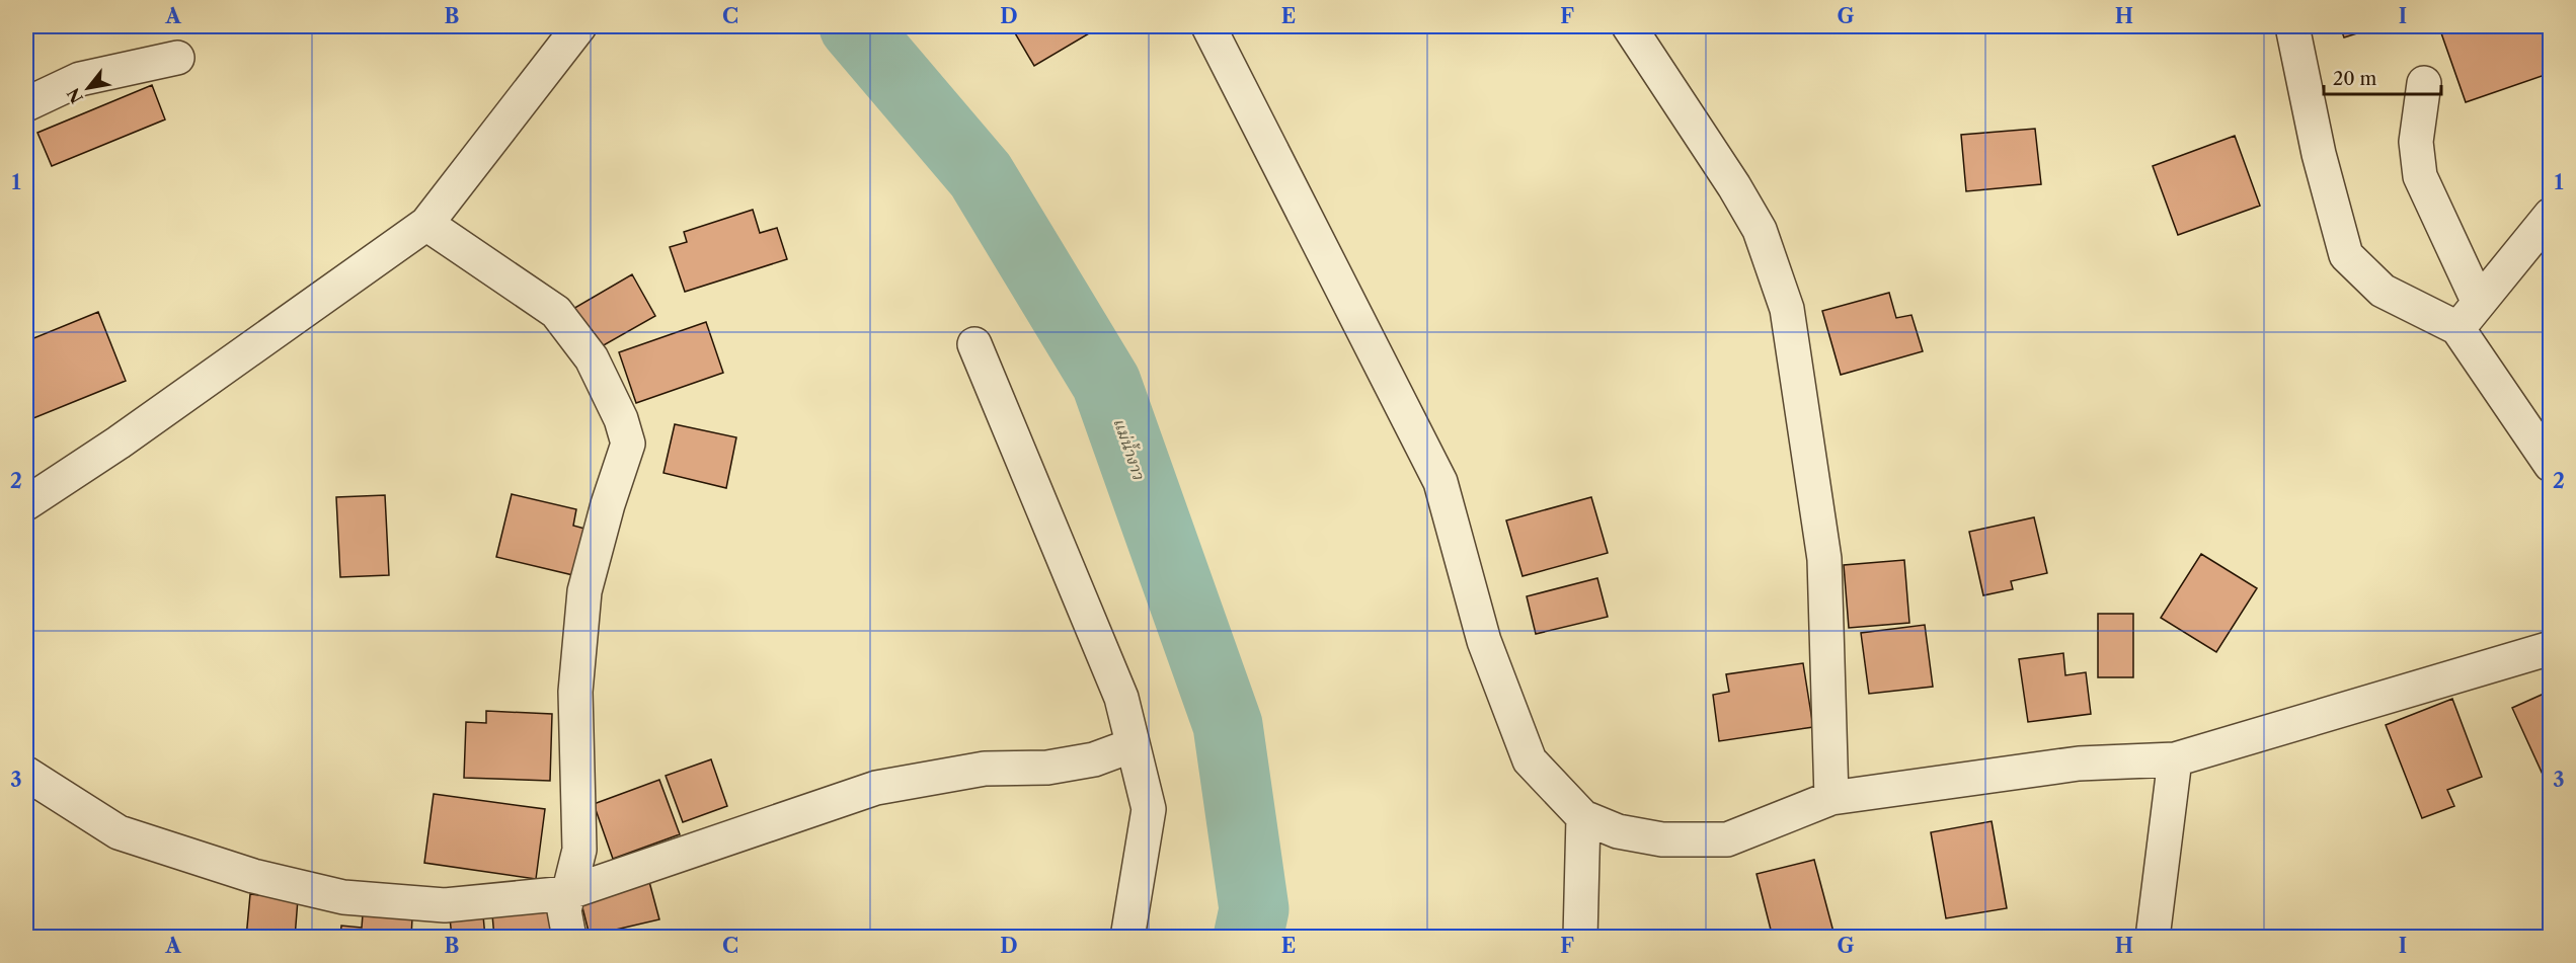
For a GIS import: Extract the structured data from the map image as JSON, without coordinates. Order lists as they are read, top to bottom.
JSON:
{
  "water": ["แม่น้ำงาว"],
  "scale_bar": "20 m",
  "north": "bottom left",
  "grid": {
    "columns": [
      "A",
      "B",
      "C",
      "D",
      "E",
      "F",
      "G",
      "H",
      "I"
    ],
    "rows": ["1", "2", "3"]
  }
}
